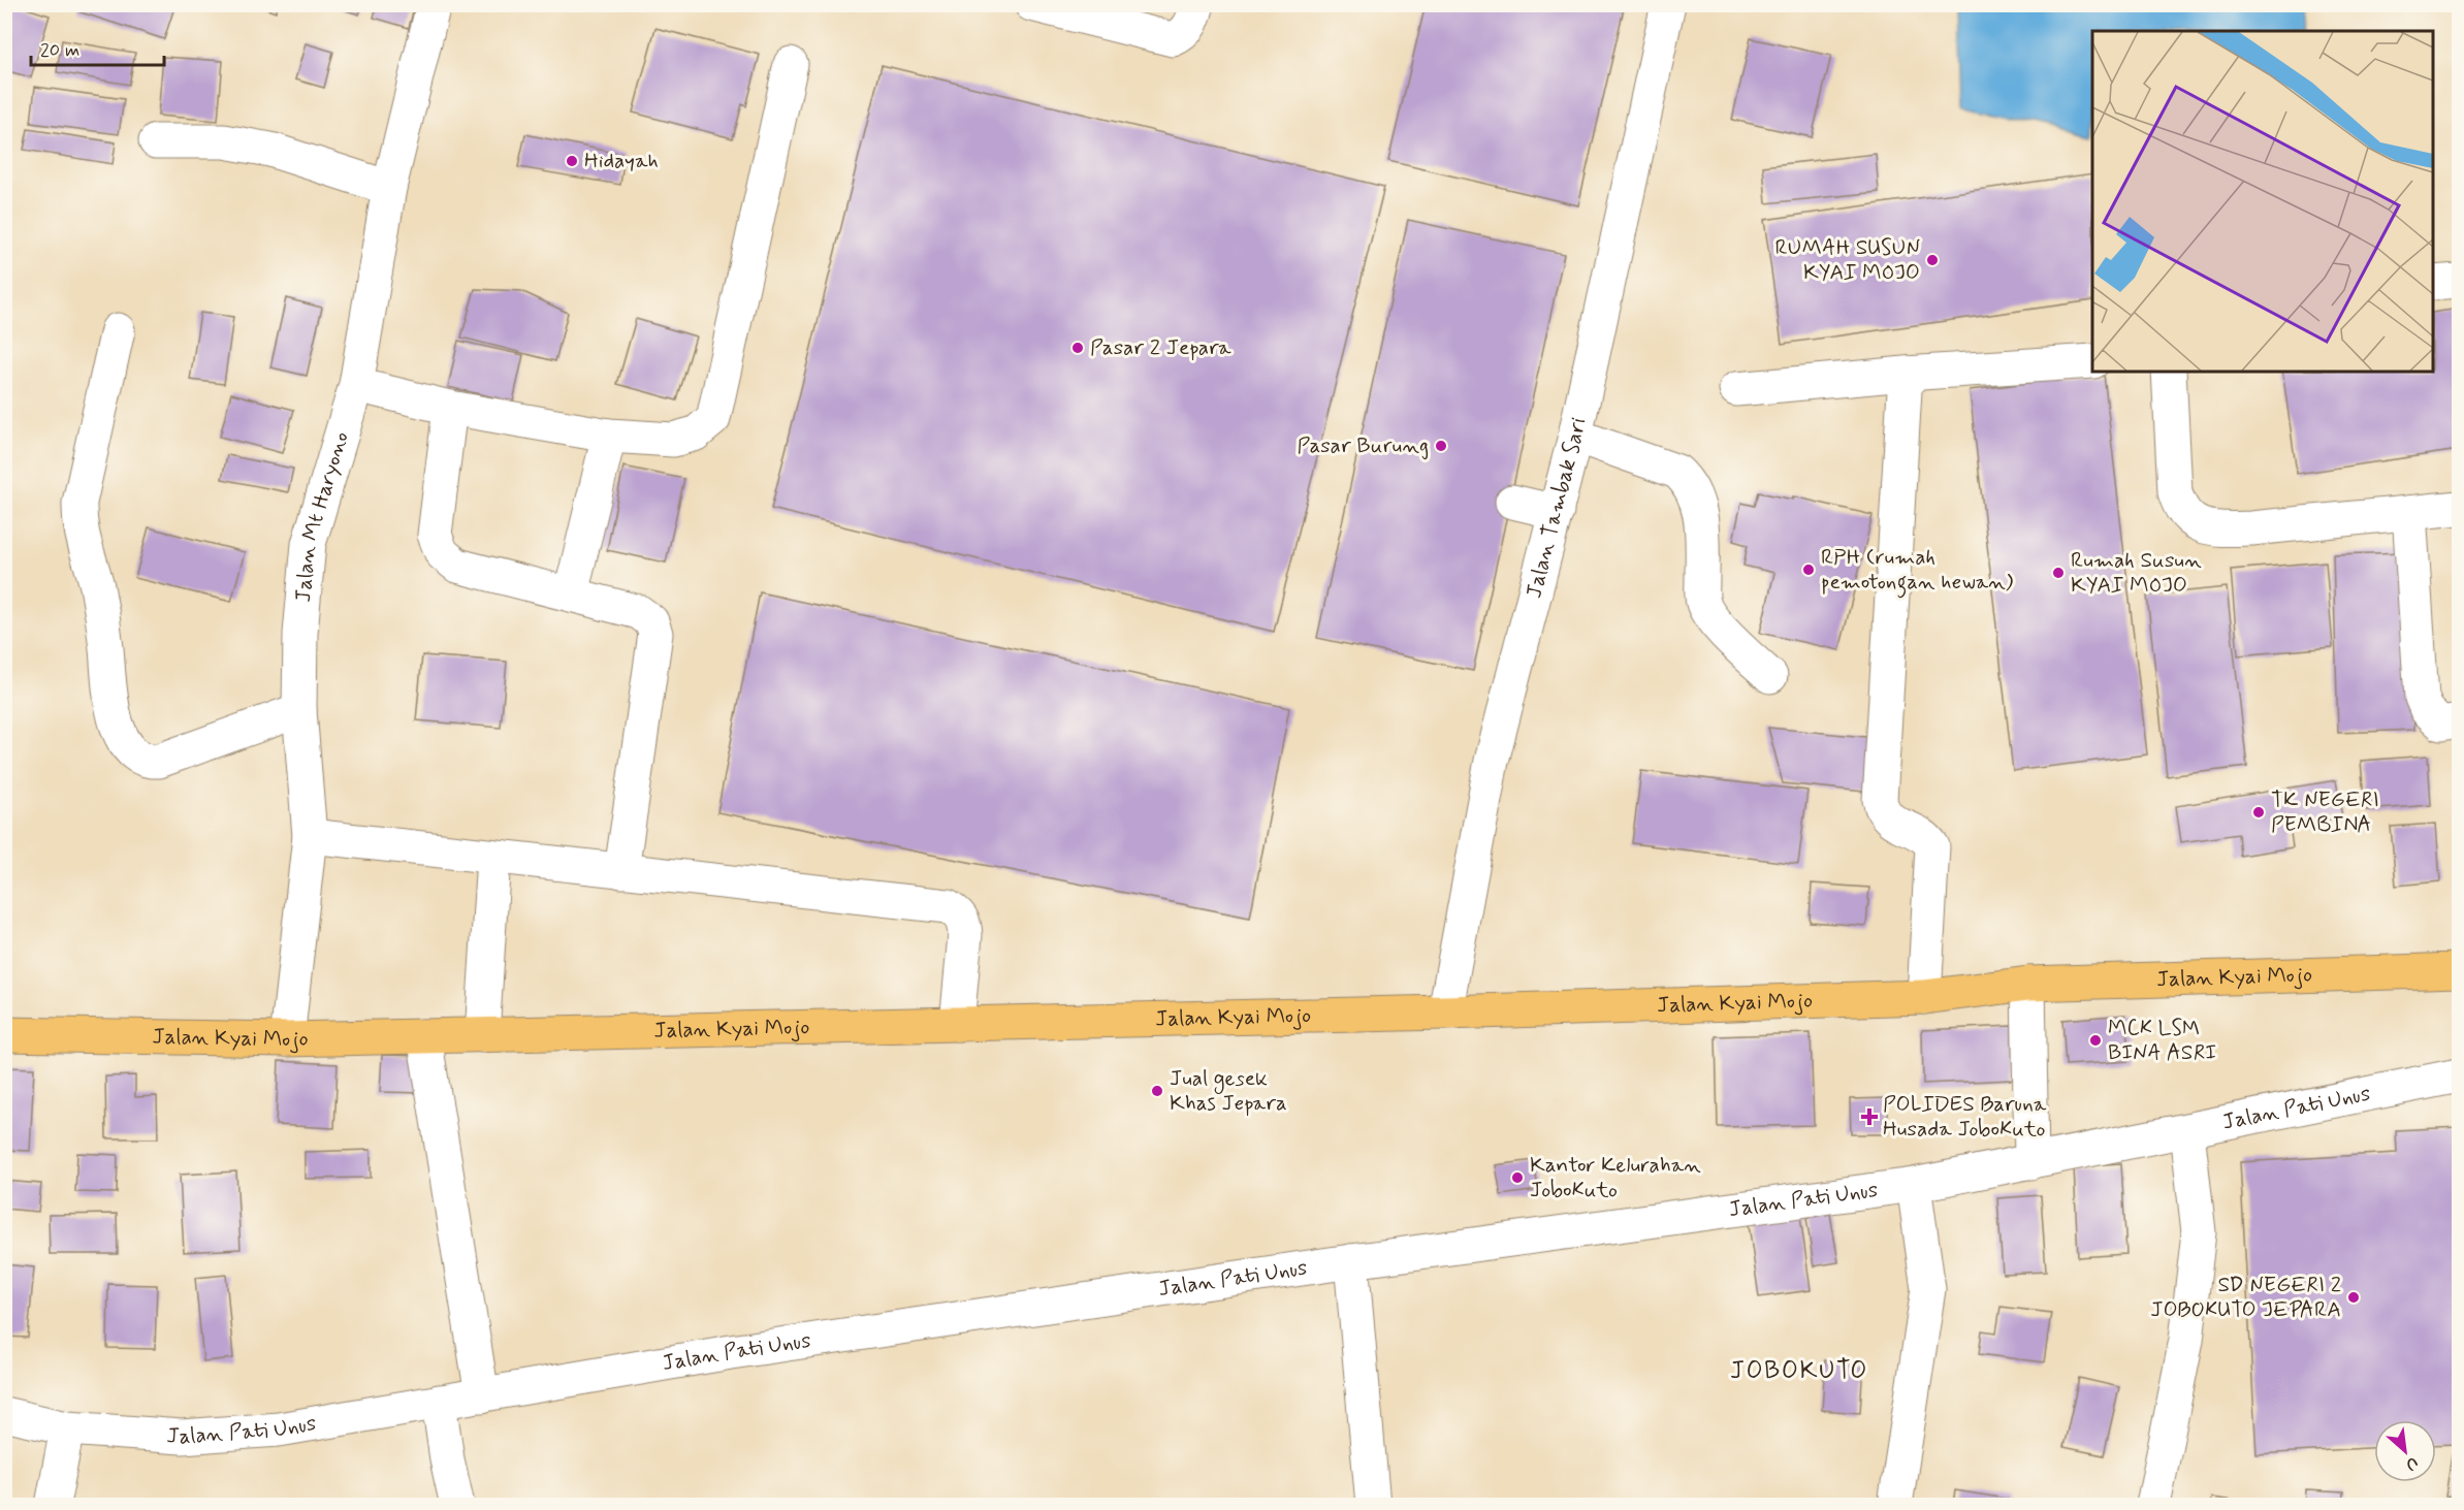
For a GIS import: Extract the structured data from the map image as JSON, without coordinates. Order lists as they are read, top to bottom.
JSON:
{
  "streets": {
    "main road": ["Jalan Kyai Mojo"],
    "street": ["Jalan Tambak Sari", "Jalan Mt Haryono", "Jalan Pati Unus"]
  },
  "crossings": [
    ["Jalan Tambak Sari", "Jalan Kyai Mojo"],
    ["Jalan Mt Haryono", "Jalan Kyai Mojo"]
  ],
  "districts": ["JOBOKUTO"],
  "places": {
    "other": [
      "Hidayah",
      "RUMAH SUSUN KYAI MOJO",
      "Pasar 2 Jepara",
      "Pasar Burung",
      "RPH (rumah pemotongan hewan)",
      "Rumah Susun KYAI MOJO",
      "TK NEGERI PEMBINA",
      "MCK LSM BINA ASRI",
      "Jual gesek Khas Jepara",
      "Kantor Kelurahan JoboKuto",
      "SD NEGERI 2 JOBOKUTO JEPARA"
    ],
    "health": ["POLIDES Baruna Husada JoboKuto"]
  },
  "scale_bar": "20 m",
  "north": "bottom right"
}
